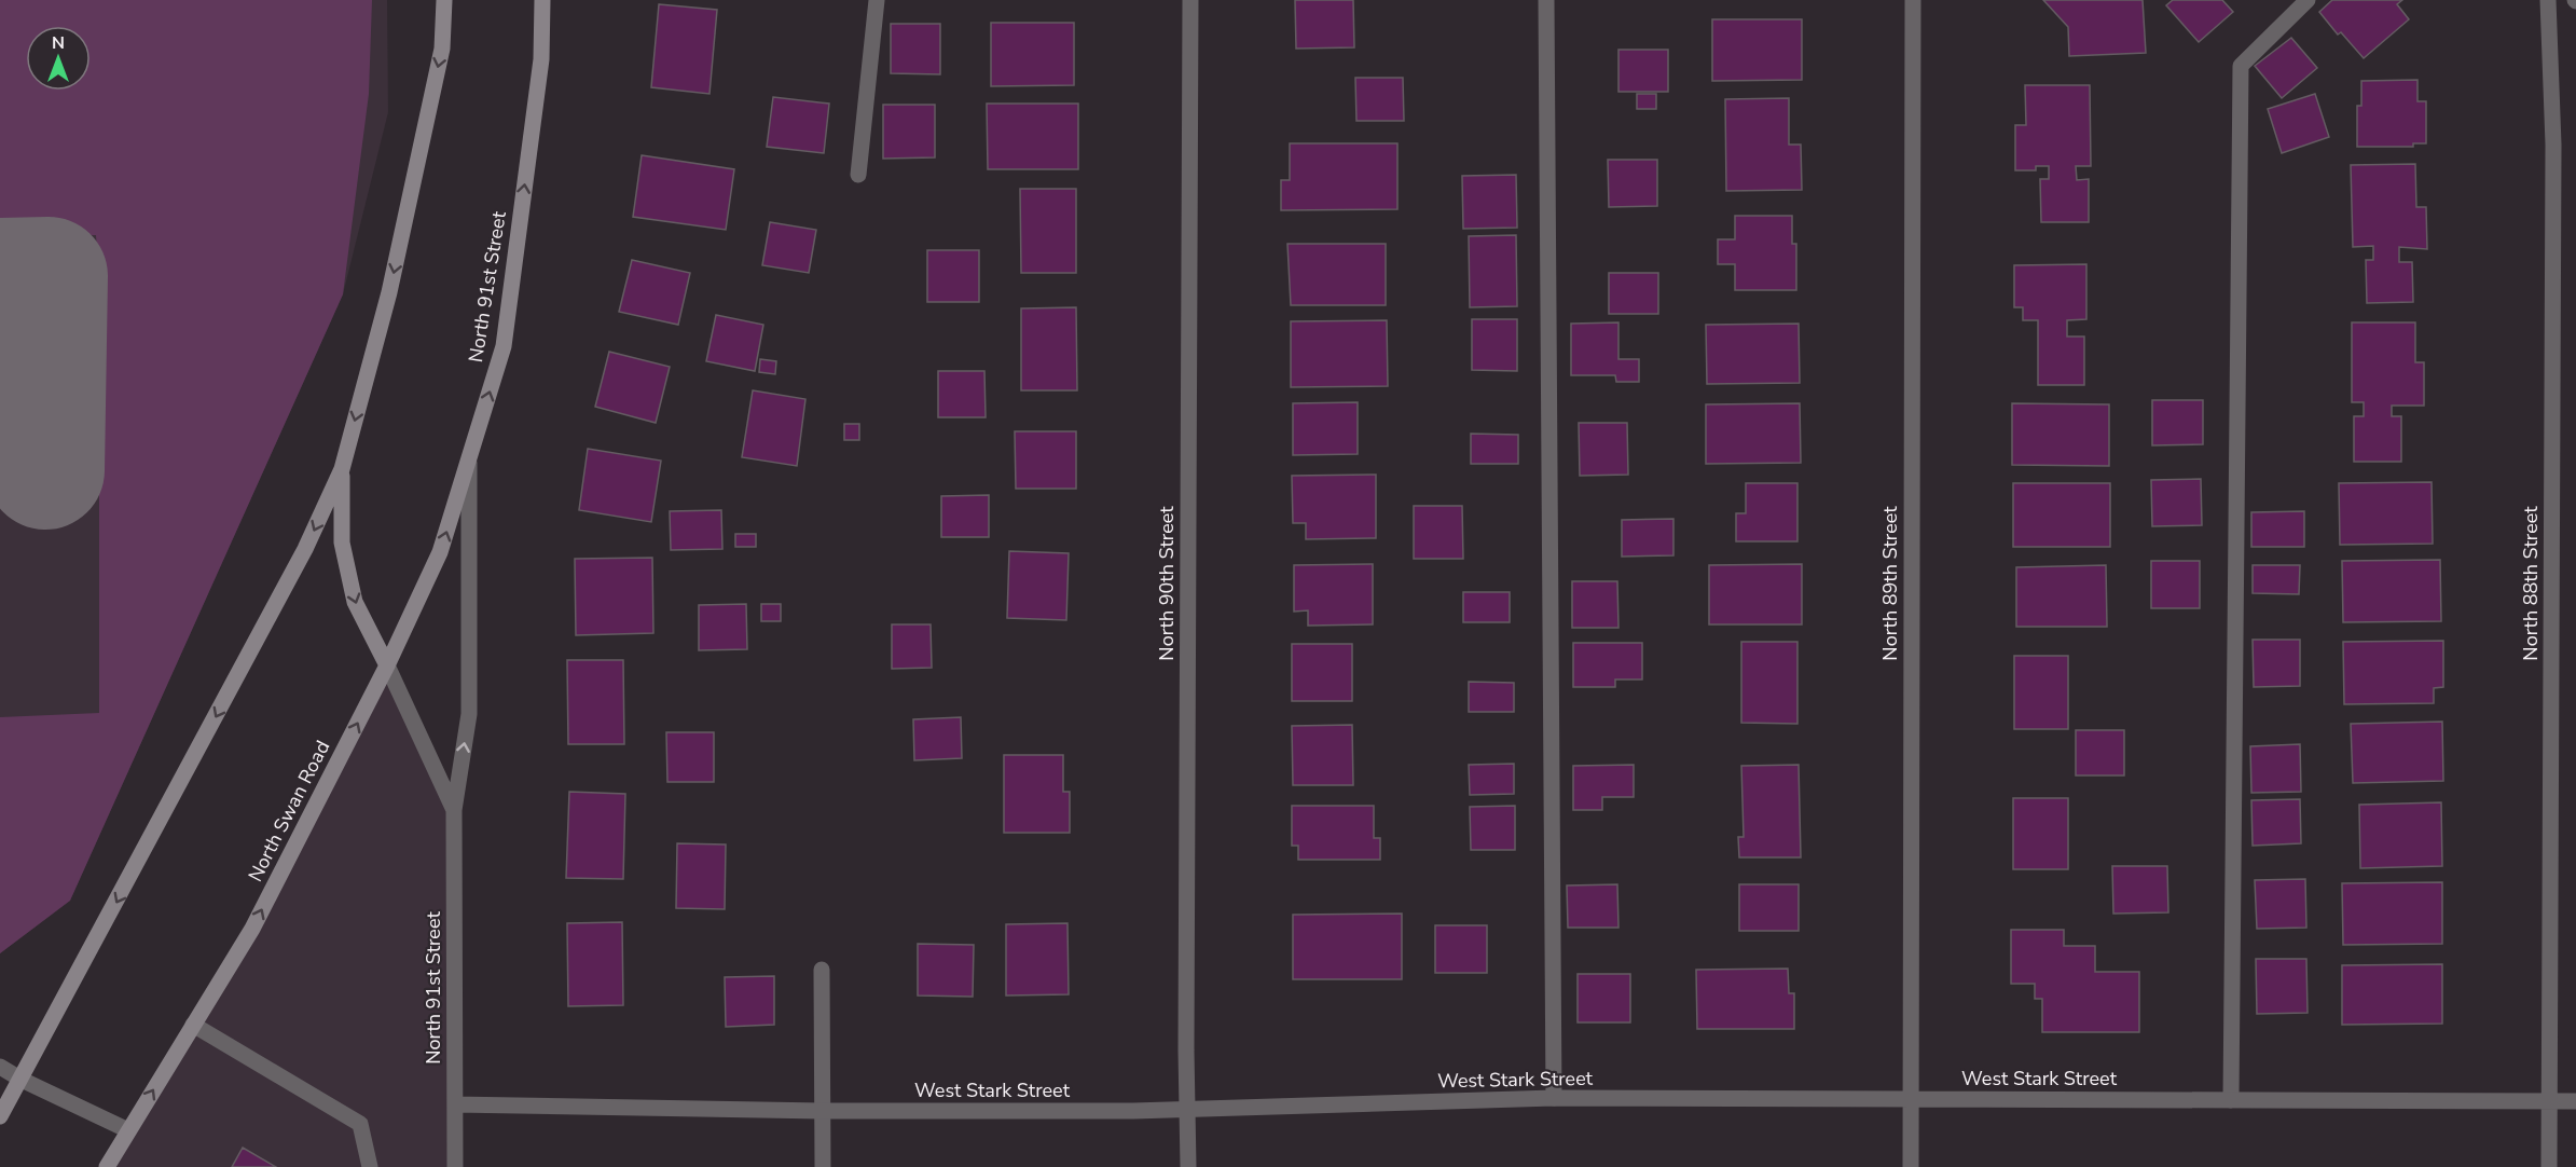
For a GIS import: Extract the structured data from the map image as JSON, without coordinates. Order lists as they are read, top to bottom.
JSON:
{
  "streets": {
    "main road": ["North 91st Street", "North Swan Road"],
    "street": [
      "North 90th Street",
      "North 89th Street",
      "North 88th Street",
      "West Stark Street"
    ]
  },
  "crossings": [
    ["North 91st Street", "North Swan Road"],
    ["North 91st Street", "West Stark Street"],
    ["North 90th Street", "West Stark Street"],
    ["North 89th Street", "West Stark Street"],
    ["North 88th Street", "West Stark Street"]
  ],
  "north": "top"
}
